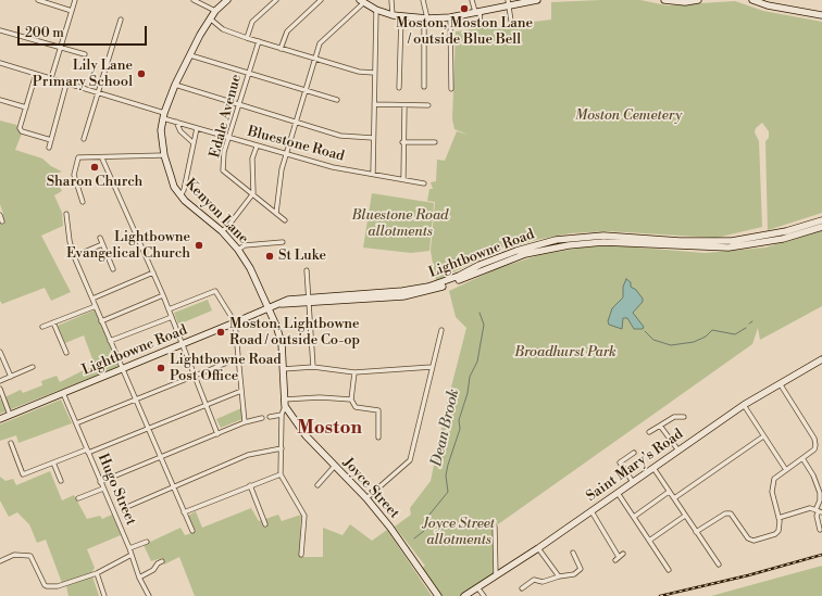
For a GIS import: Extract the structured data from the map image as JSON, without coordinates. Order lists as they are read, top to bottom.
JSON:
{
  "streets": {
    "street": [
      "Edale Avenue",
      "Bluestone Road",
      "Kenyon Lane",
      "Lightbowne Road",
      "Saint Mary's Road",
      "Joyce Street",
      "Hugo Street"
    ]
  },
  "crossings": [
    ["Edale Avenue", "Bluestone Road"],
    ["Bluestone Road", "Kenyon Lane"],
    ["Kenyon Lane", "Lightbowne Road"],
    ["Kenyon Lane", "Joyce Street"],
    ["Lightbowne Road", "Hugo Street"]
  ],
  "districts": ["Moston"],
  "water": ["Dean Brook"],
  "parks": [
    "Moston Cemetery",
    "Bluestone Road allotments",
    "Broadhurst Park",
    "Joyce Street allotments"
  ],
  "places": [
    "Moston, Moston Lane / outside Blue Bell",
    "Lily Lane Primary School",
    "Sharon Church",
    "Lightbowne Evangelical Church",
    "St Luke",
    "Moston, Lightbowne Road / outside Co-op",
    "Lightbowne Road Post Office"
  ],
  "scale_bar": "200 m"
}
